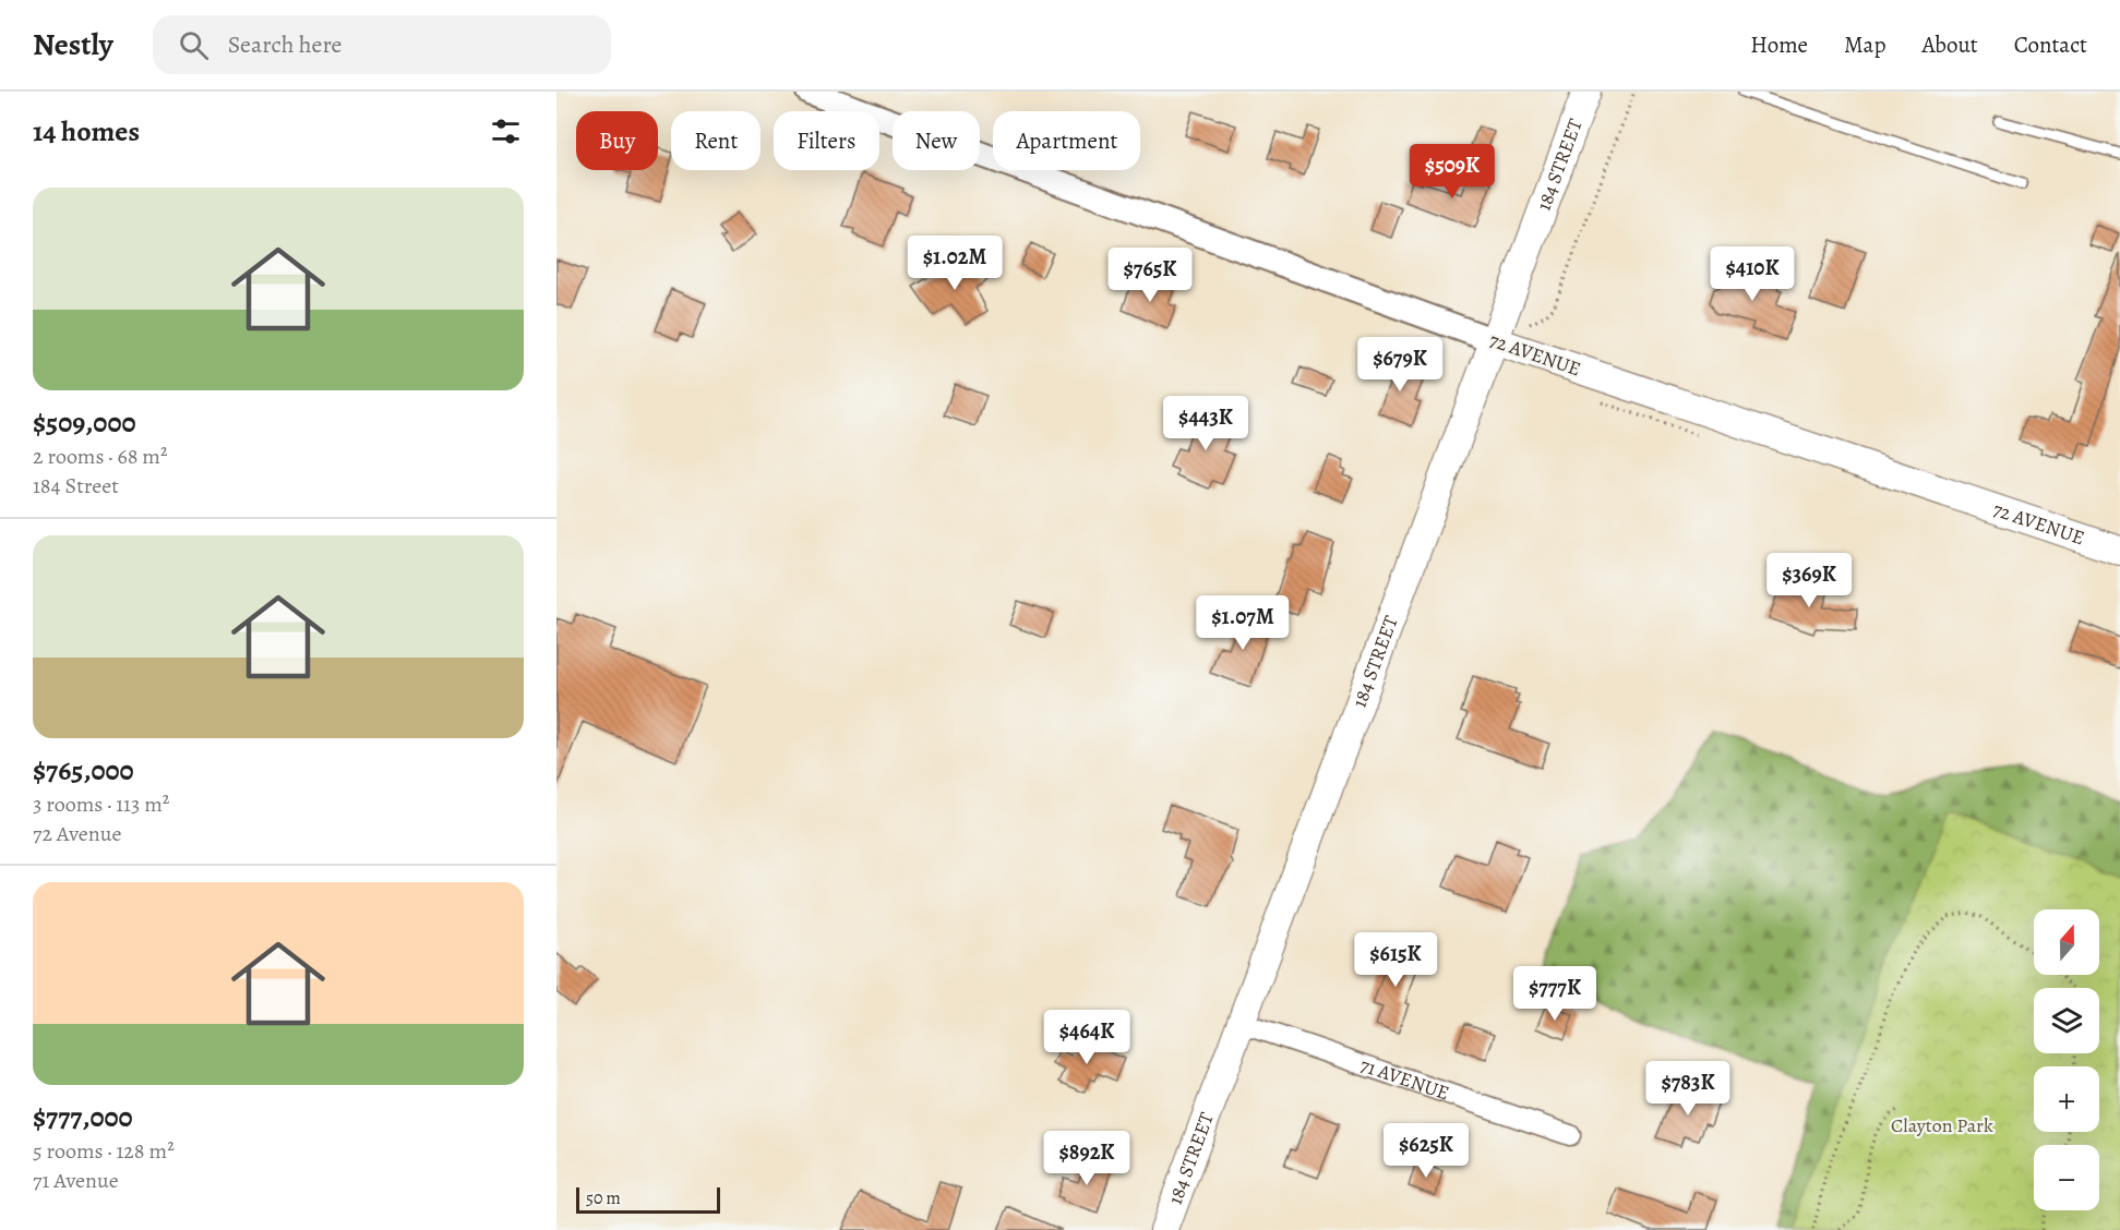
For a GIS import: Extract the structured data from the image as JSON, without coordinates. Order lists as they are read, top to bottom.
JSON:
{
  "streets": {
    "main road": ["184 STREET", "72 AVENUE"],
    "street": ["71 AVENUE"]
  },
  "crossings": [
    ["184 STREET", "72 AVENUE"],
    ["184 STREET", "71 AVENUE"]
  ],
  "parks": ["Clayton Park"],
  "scale_bar": "50 m",
  "north": "top",
  "page": {
    "header": "Nestly",
    "search": "Search here",
    "nav": [
      "Home",
      "Map",
      "About",
      "Contact"
    ],
    "heading": "14 homes",
    "chip": [
      "Buy",
      "Rent",
      "Filters",
      "New",
      "Apartment"
    ],
    "price": [
      "$509K",
      "$1.02M",
      "$410K",
      "$765K",
      "$679K",
      "$443K",
      "$369K",
      "$1.07M",
      "$615K",
      "$777K",
      "$464K",
      "$783K",
      "$625K",
      "$892K"
    ],
    "list": [
      {
        "name": "$509,000",
        "note": "2 rooms · 68 m² · 184 Street"
      },
      {
        "name": "$765,000",
        "note": "3 rooms · 113 m² · 72 Avenue"
      },
      {
        "name": "$777,000",
        "note": "5 rooms · 128 m² · 71 Avenue"
      }
    ],
    "map_buttons": ["+", "−"],
    "scale": "50 m"
  }
}
